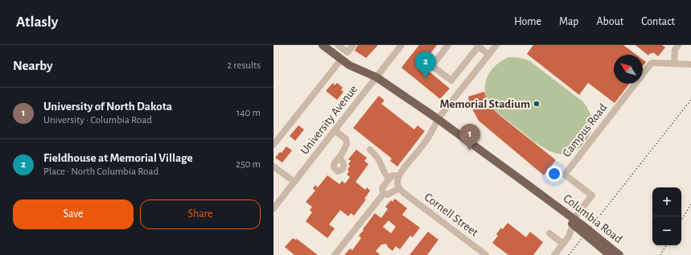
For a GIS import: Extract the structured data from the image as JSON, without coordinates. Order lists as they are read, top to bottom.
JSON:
{
  "streets": {
    "main road": ["Columbia Road"],
    "street": ["University Avenue", "Campus Road", "Cornell Street"]
  },
  "crossings": [
    ["University Avenue", "Columbia Road"]
  ],
  "places": ["Memorial Stadium"],
  "north": "top left",
  "page": {
    "header": "Atlasly",
    "nav": [
      "Home",
      "Map",
      "About",
      "Contact"
    ],
    "heading": ["Nearby", "2 results"],
    "pins": ["2", "1"],
    "list": [
      {
        "mark": "1",
        "name": "University of North Dakota",
        "note": "University · Columbia Road",
        "value": "140 m"
      },
      {
        "mark": "2",
        "name": "Fieldhouse at Memorial Village",
        "note": "Place · North Columbia Road",
        "value": "250 m"
      }
    ],
    "map_buttons": ["+", "−"],
    "buttons": ["Save", "Share"]
  }
}
